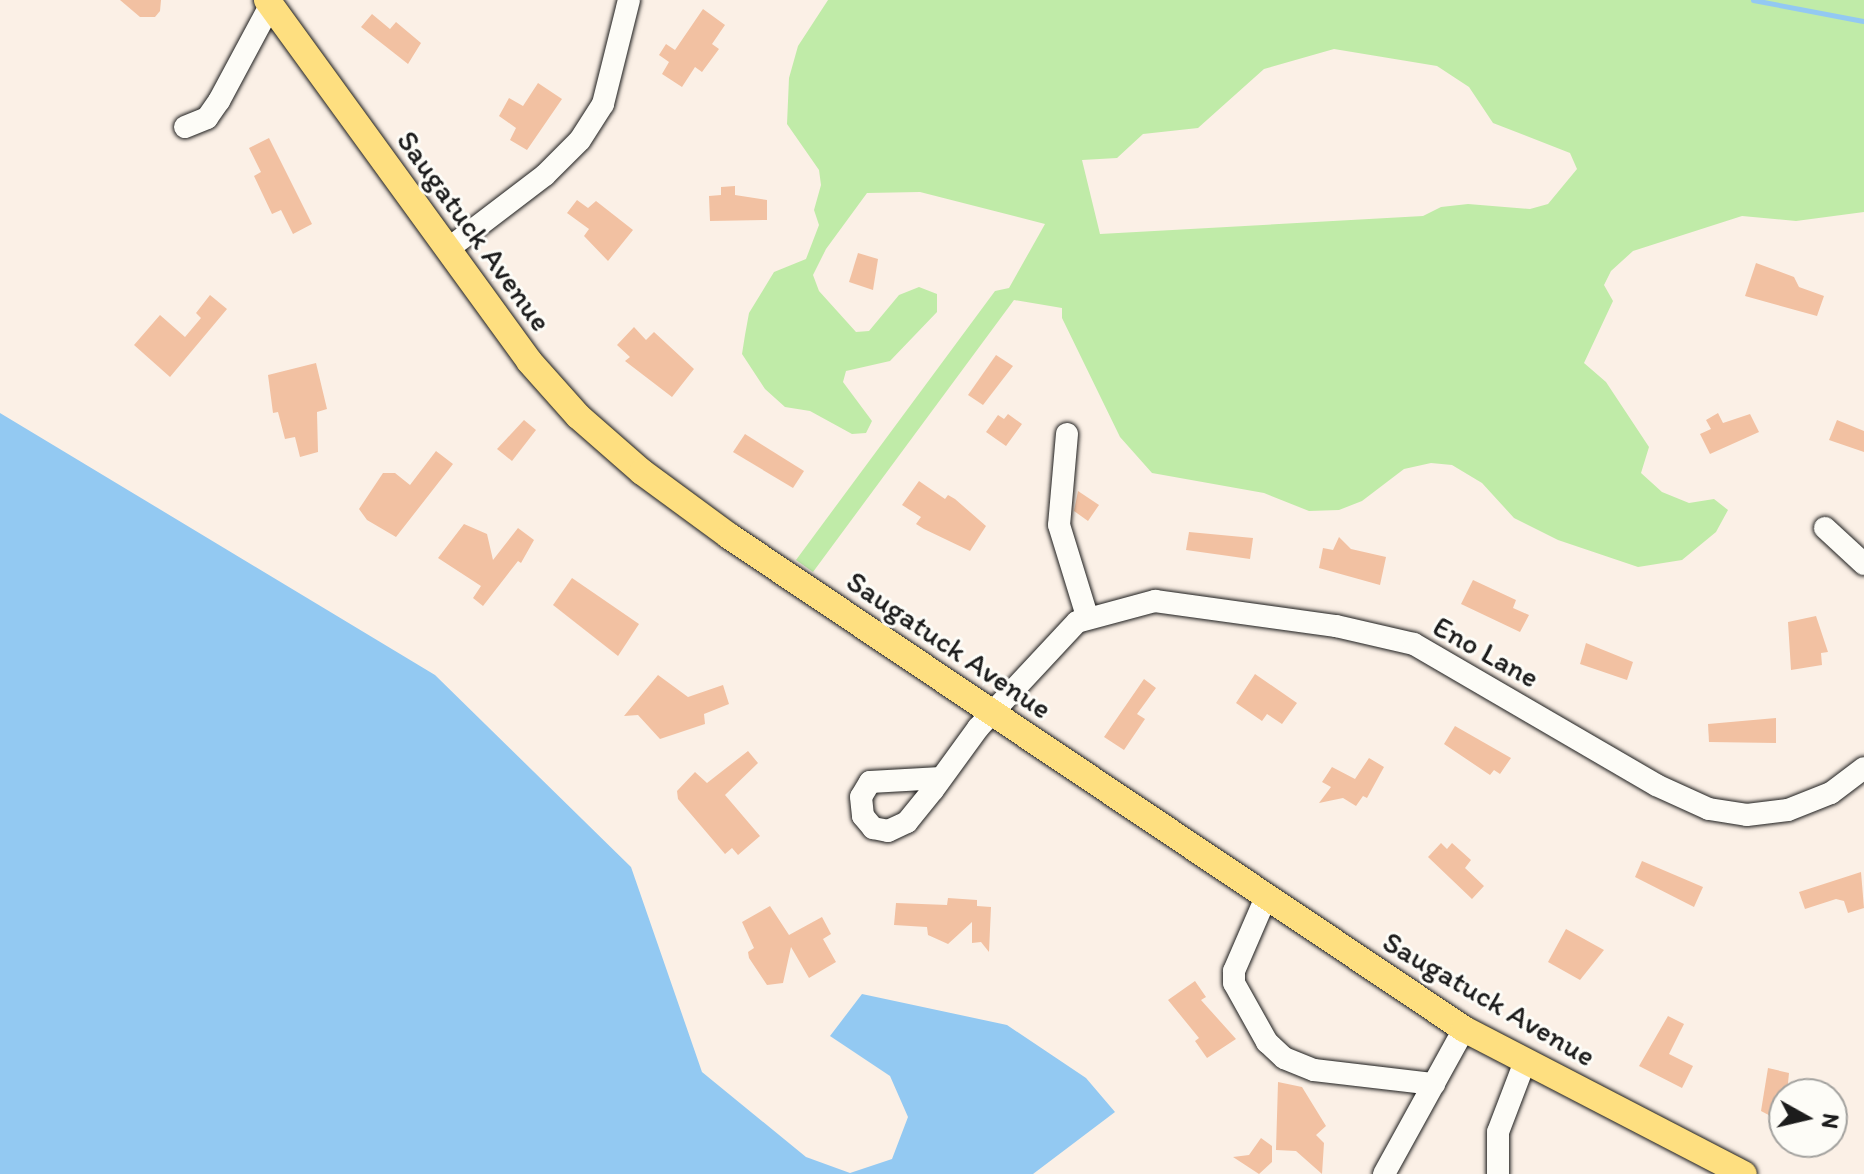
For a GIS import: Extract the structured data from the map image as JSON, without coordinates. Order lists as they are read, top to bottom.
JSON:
{
  "streets": {
    "main road": ["Saugatuck Avenue"],
    "street": ["Eno Lane"]
  },
  "crossings": [
    ["Saugatuck Avenue", "Eno Lane"]
  ],
  "north": "right"
}
